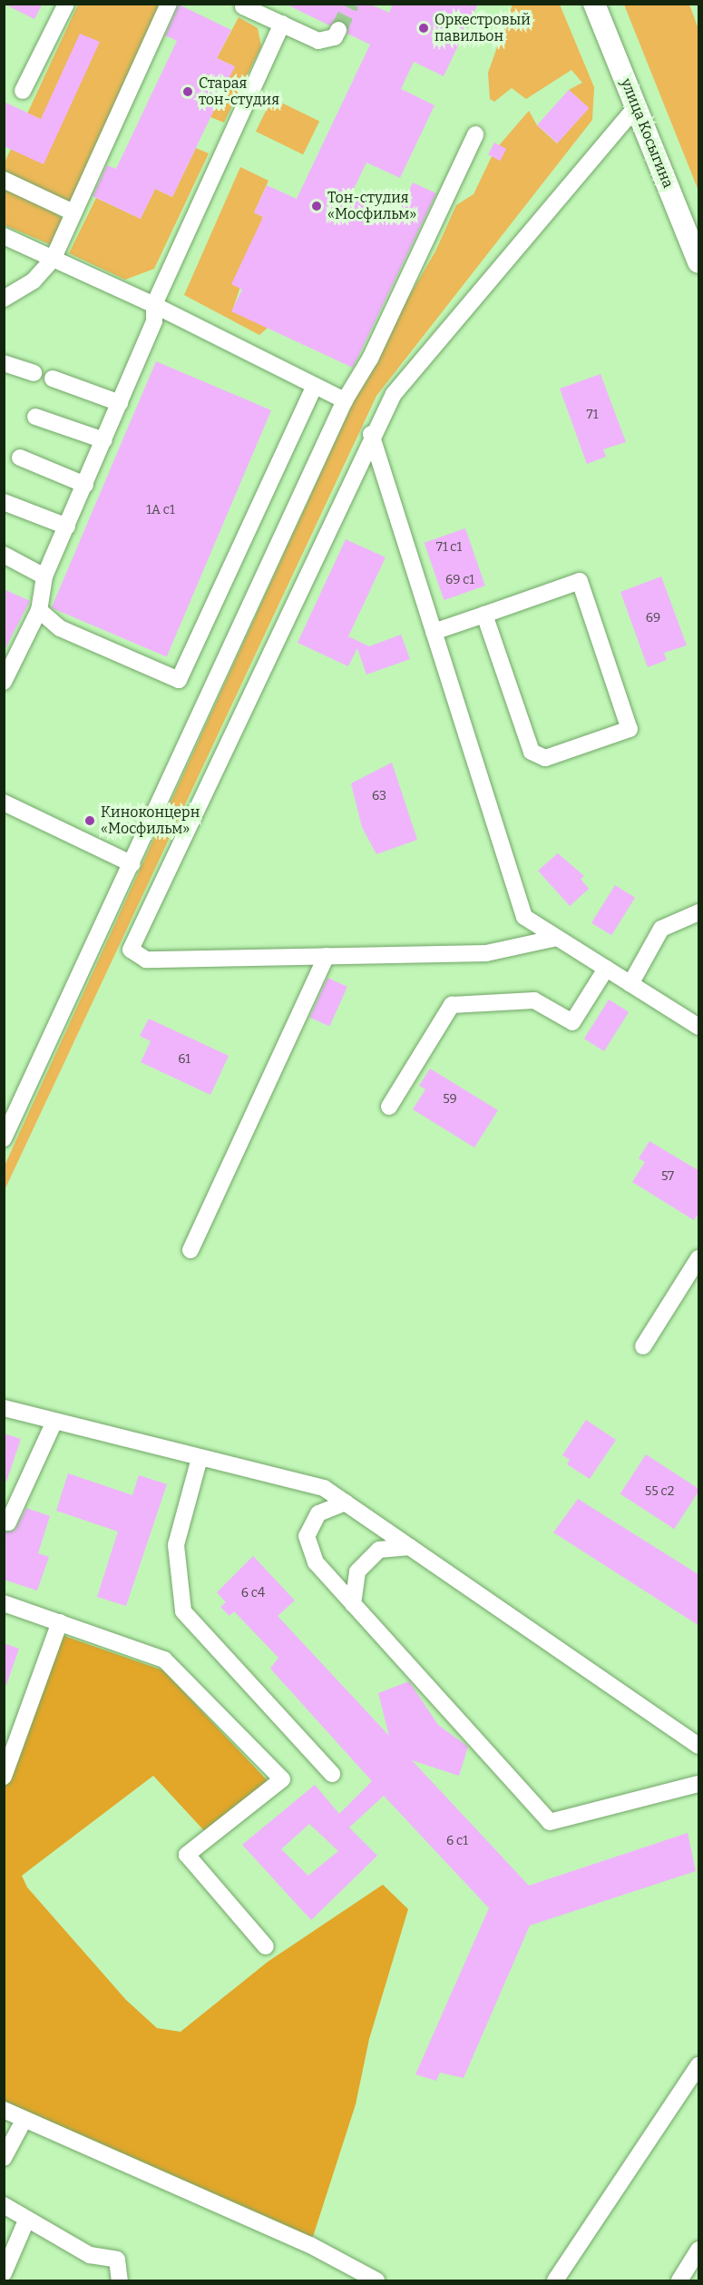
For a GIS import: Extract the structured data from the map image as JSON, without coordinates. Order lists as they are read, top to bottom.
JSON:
{
  "streets": {
    "main road": ["улица Косыгина"]
  },
  "places": [
    "Оркестровый павильон",
    "Старая тон-студия",
    "Тон-студия «Мосфильм»",
    "Киноконцерн «Мосфильм»"
  ],
  "house_numbers": [
    "71",
    "1А с1",
    "71 с1",
    "69 с1",
    "69",
    "63",
    "61",
    "59",
    "57",
    "55 с2",
    "6 с4",
    "6 с1"
  ]
}
